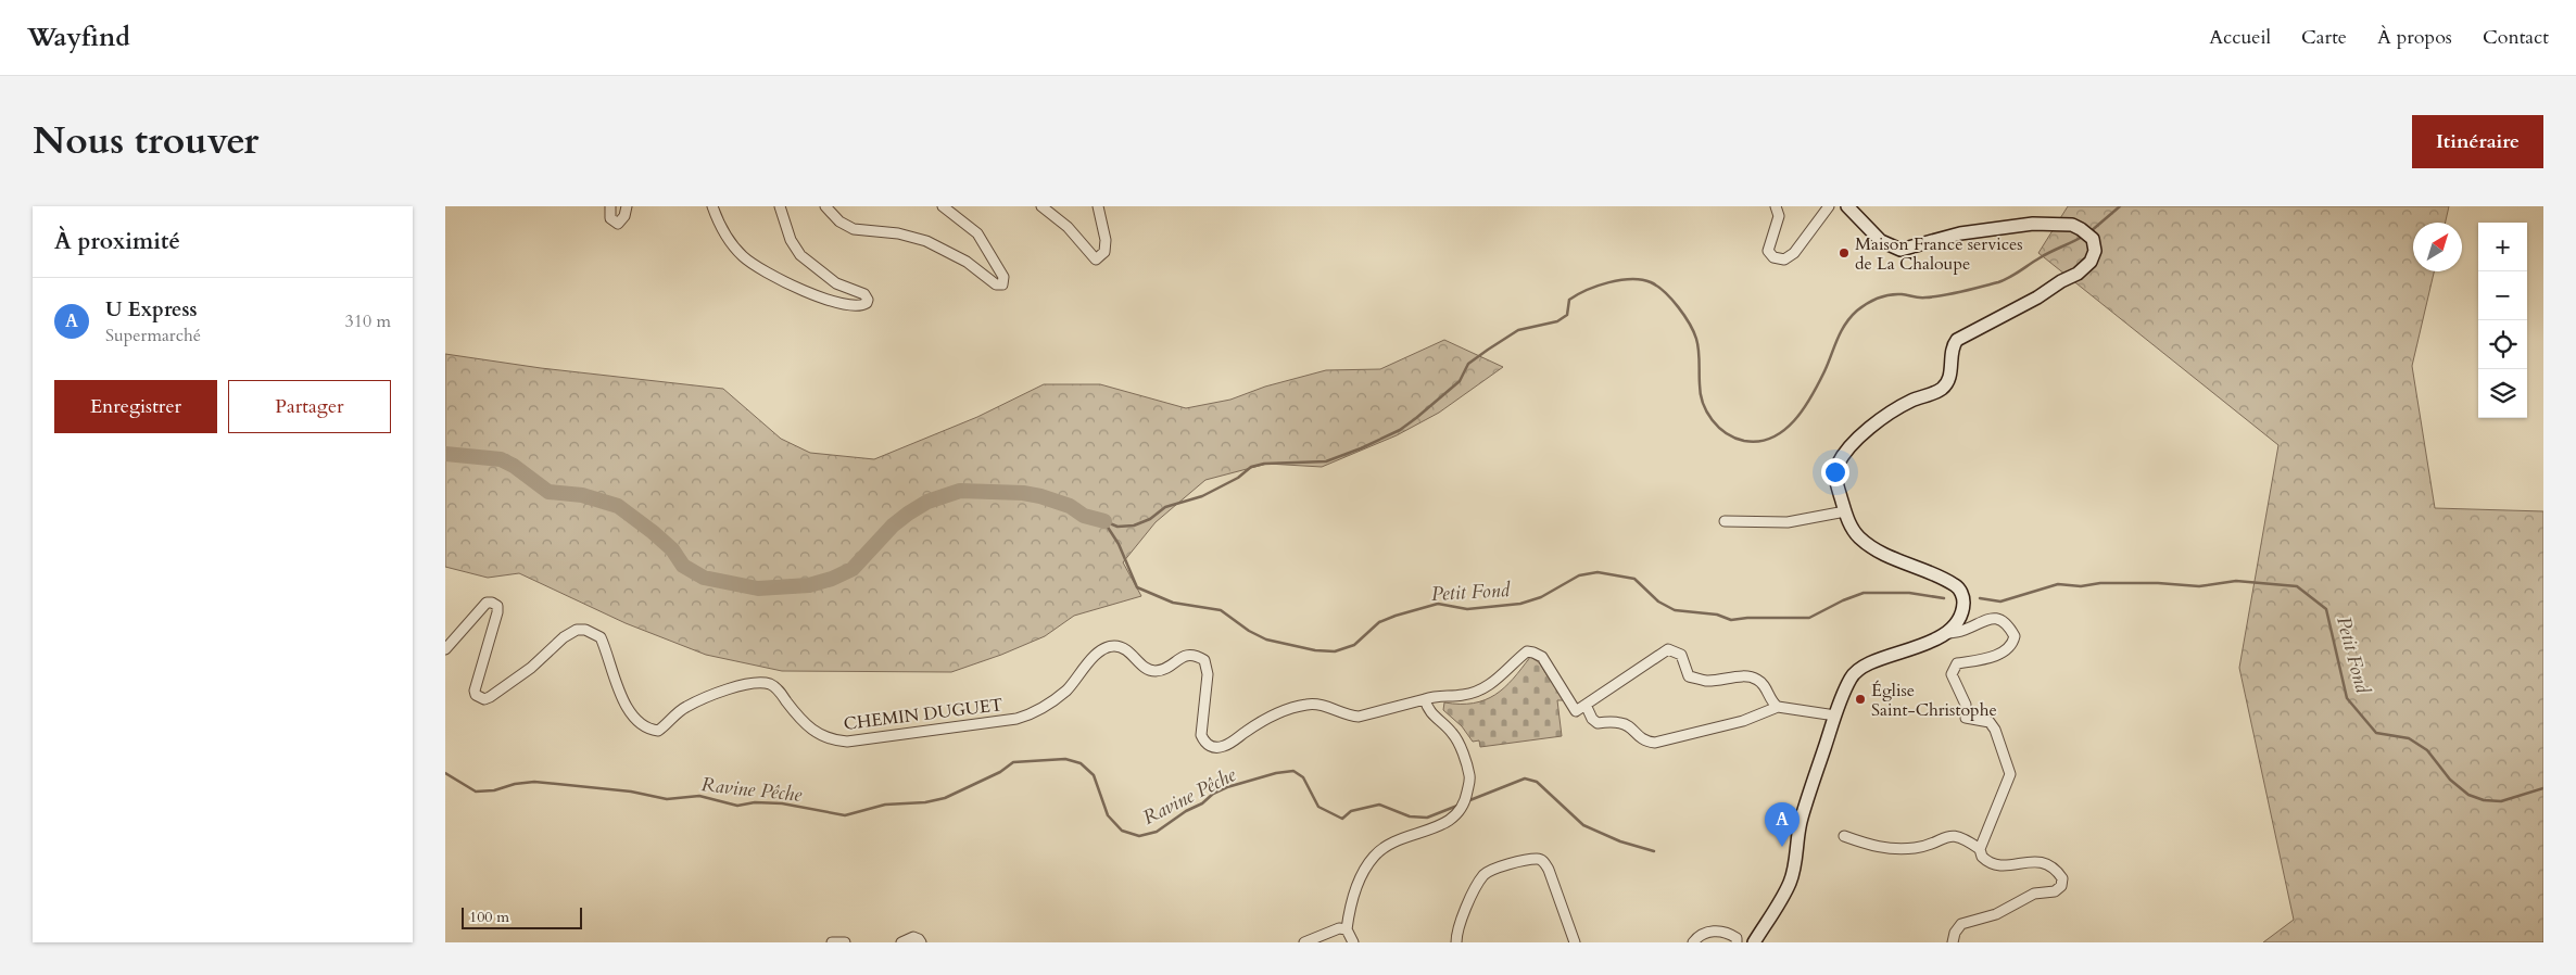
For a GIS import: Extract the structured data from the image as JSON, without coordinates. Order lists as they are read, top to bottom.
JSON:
{
  "streets": {
    "street": ["CHEMIN DUGUET"]
  },
  "water": ["Petit Fond", "Ravine Pêche"],
  "places": ["Maison France services de La Chaloupe", "Église Saint-Christophe"],
  "scale_bar": "100 m",
  "north": "top right",
  "page": {
    "header": "Wayfind",
    "nav": [
      "Accueil",
      "Carte",
      "À propos",
      "Contact"
    ],
    "title": "Nous trouver",
    "buttons": [
      "Itinéraire",
      ["Enregistrer", "Partager"]
    ],
    "heading": "À proximité",
    "map_buttons": ["+", "−"],
    "list": [
      {
        "mark": "A",
        "name": "U Express",
        "note": "Supermarché",
        "value": "310 m"
      }
    ],
    "pins": "A",
    "scale": "100 m"
  }
}
